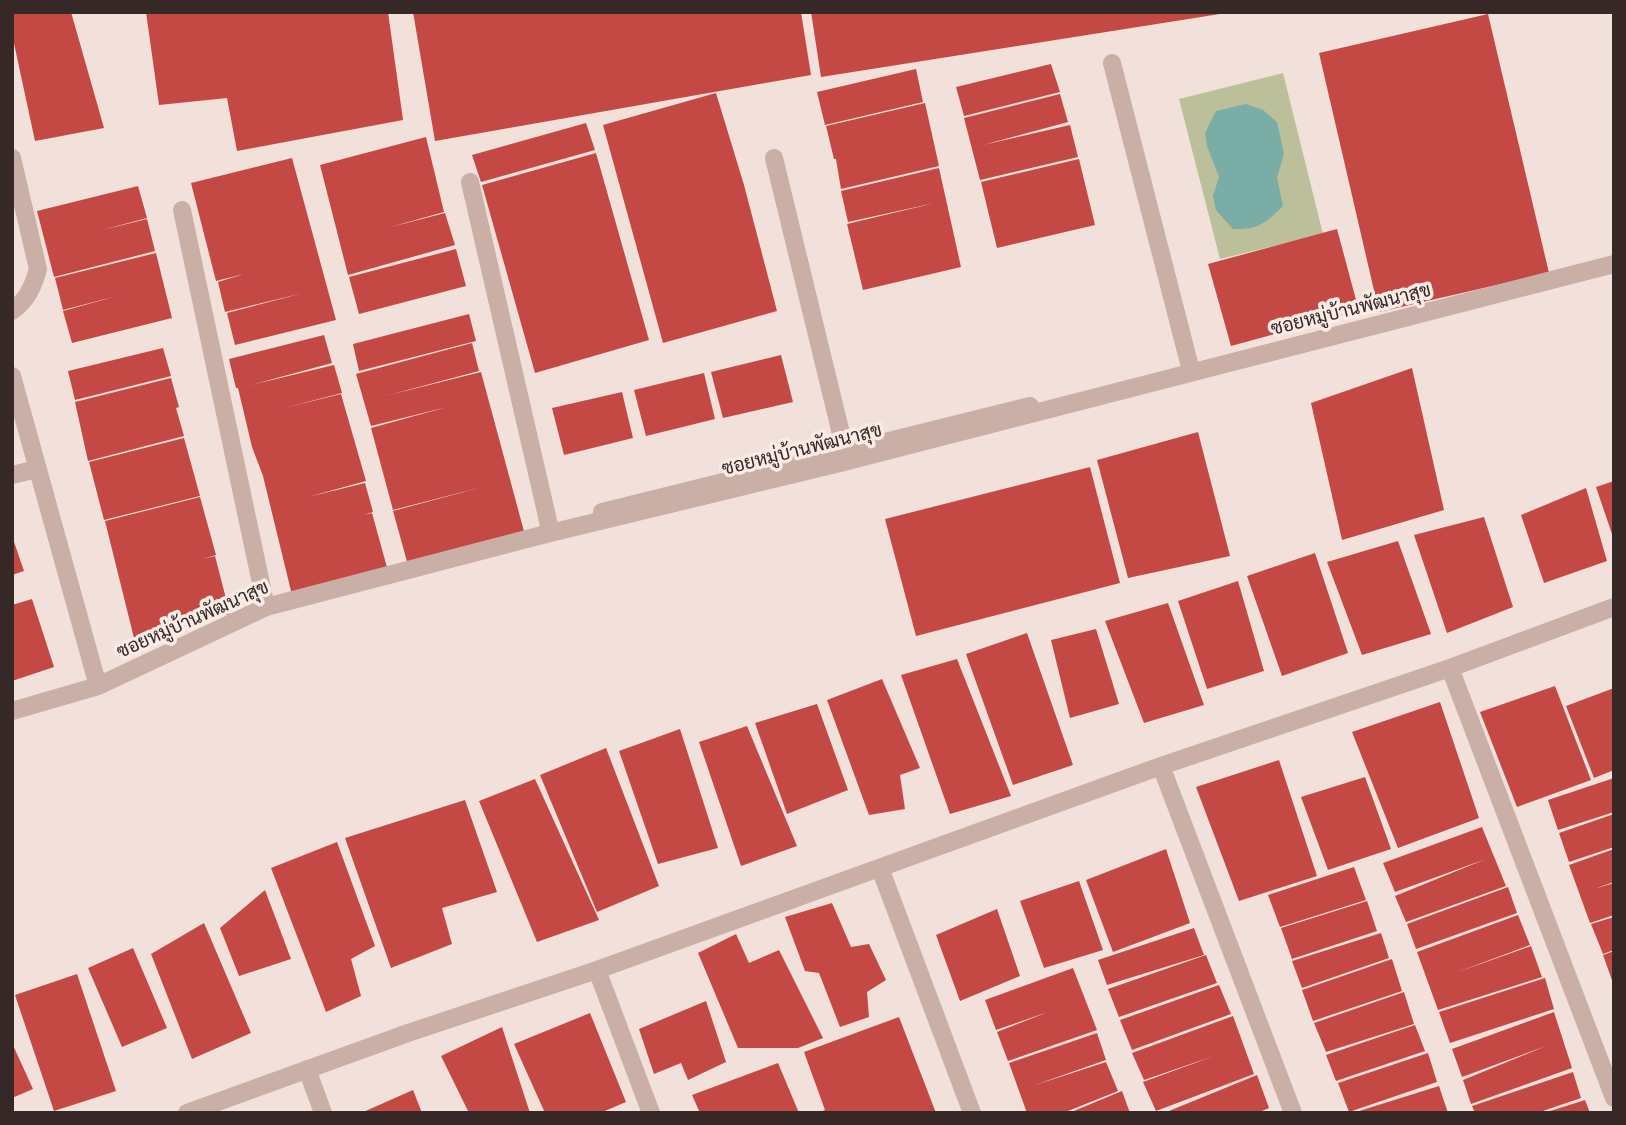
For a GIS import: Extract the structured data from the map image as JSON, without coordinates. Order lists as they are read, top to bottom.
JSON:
{
  "streets": {
    "street": ["ซอยหมู่บ้านพัฒนาสุข"]
  }
}
